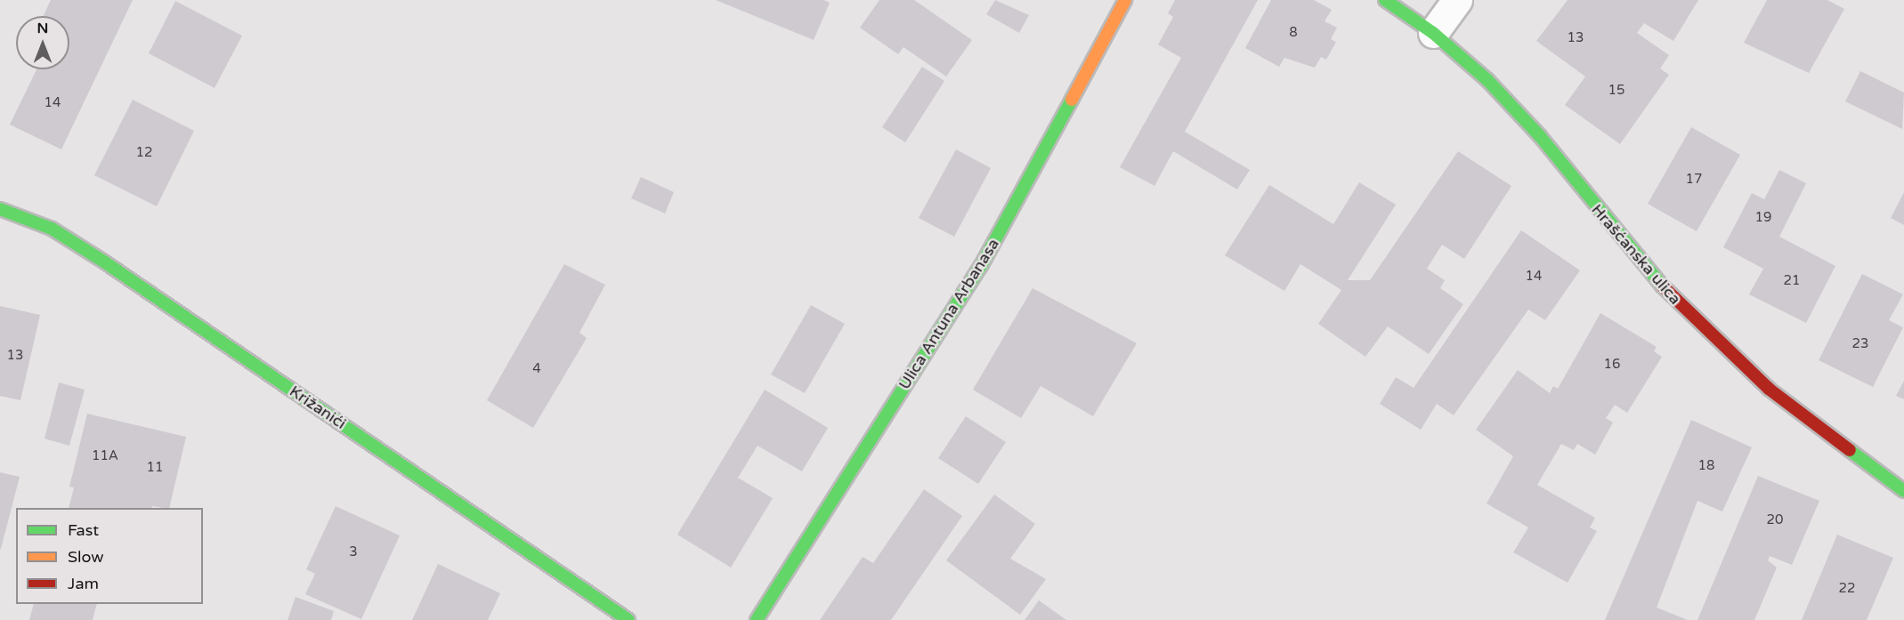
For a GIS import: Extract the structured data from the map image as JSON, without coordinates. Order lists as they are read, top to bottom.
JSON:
{
  "streets": {
    "street": ["Hrašćanska ulica", "Ulica Antuna Arbanasa", "Križanići"]
  },
  "house_numbers": [
    "8",
    "13",
    "15",
    "14",
    "12",
    "17",
    "19",
    "14",
    "21",
    "23",
    "13",
    "16",
    "4",
    "11A",
    "18",
    "11",
    "20",
    "3",
    "22"
  ],
  "legend": ["Fast", "Slow", "Jam"],
  "north": "top"
}
